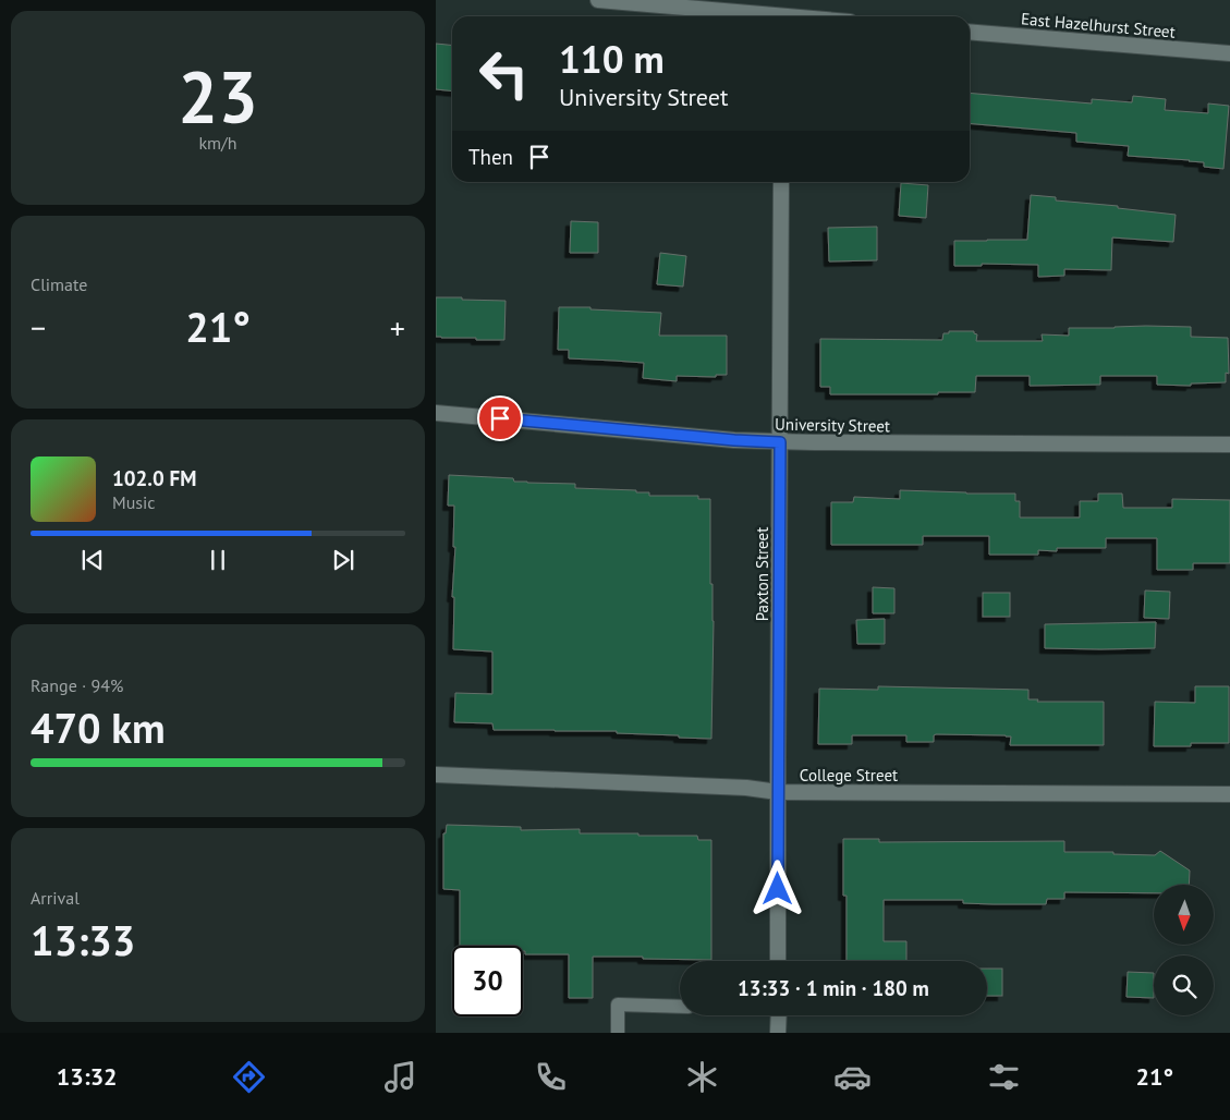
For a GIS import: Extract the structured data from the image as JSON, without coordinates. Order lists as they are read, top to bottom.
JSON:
{
  "streets": {
    "street": [
      "East Hazelhurst Street",
      "University Street",
      "Paxton Street",
      "College Street"
    ]
  },
  "crossings": [
    ["University Street", "Paxton Street"],
    ["Paxton Street", "College Street"]
  ],
  "north": "bottom",
  "page": {
    "tile": [
      ["23", "km/h"],
      "Climate",
      ["Range · 94%", "470 km"],
      ["Arrival", "13:33"]
    ],
    "turn": ["110 m", "University Street"],
    "then": "Then",
    "heat": ["−", "21°", "+"],
    "song": ["102.0 FM", "Music"],
    "limit": "30",
    "trip": "13:33 · 1 min · 180 m",
    "tabs": ["13:32", "21°"]
  }
}
